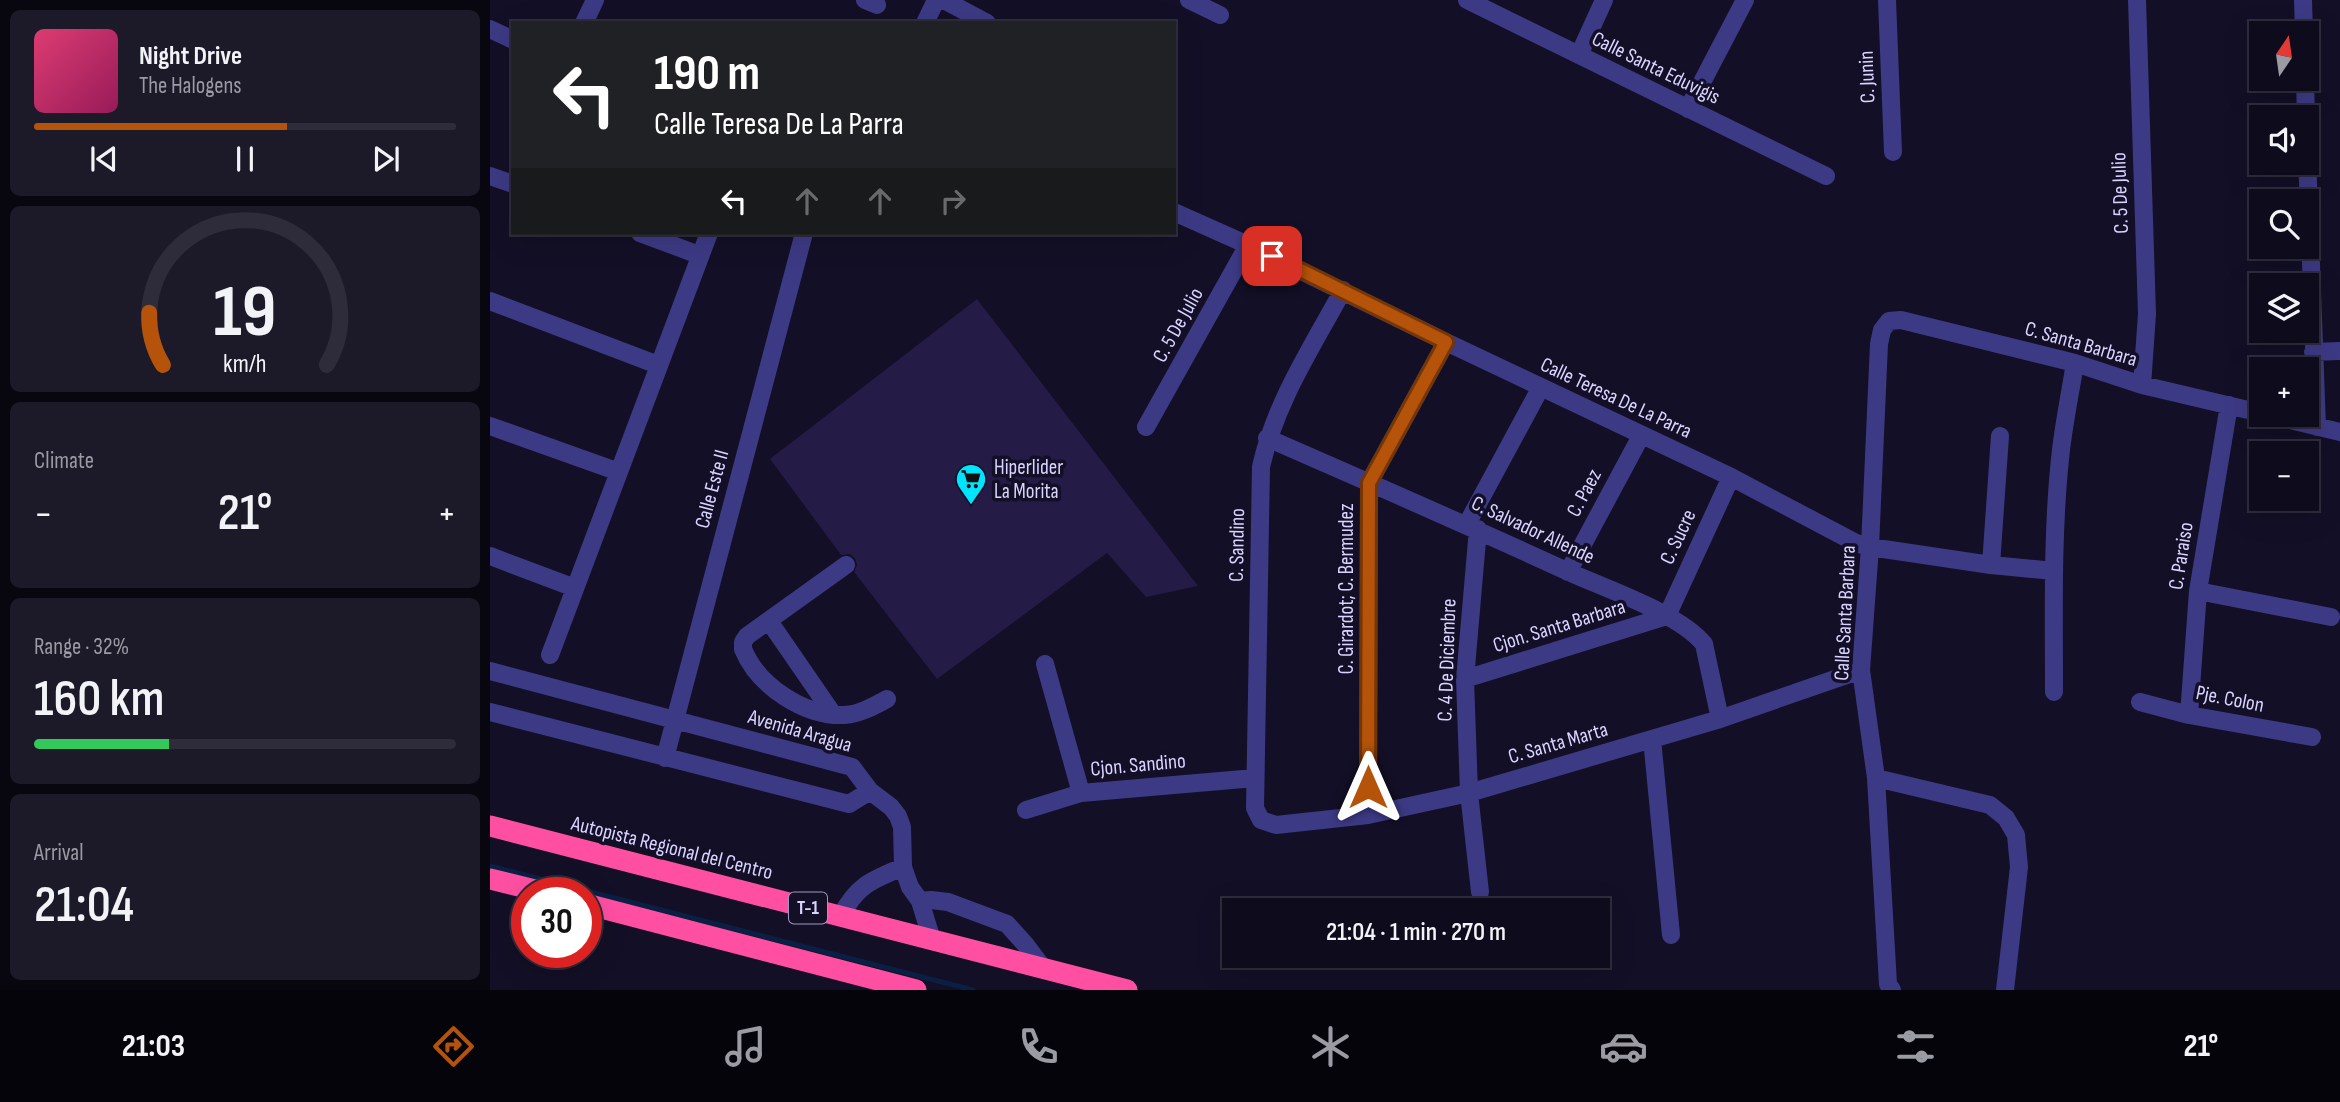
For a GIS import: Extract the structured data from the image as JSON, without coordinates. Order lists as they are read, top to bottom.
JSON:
{
  "streets": {
    "highway": ["Autopista Regional del Centro", "T-1"],
    "street": [
      "Calle Santa Eduvigis",
      "C. Junin",
      "C. 5 De Julio",
      "C. Santa Barbara",
      "Calle Teresa De La Parra",
      "Calle Este II",
      "C. Paez",
      "C. Salvador Allende",
      "C. Sucre",
      "C. Sandino",
      "C. Paraiso",
      "C. Girardot; C. Bermudez",
      "Calle Santa Barbara",
      "Cjon. Santa Barbara",
      "C. 4 De Diciembre",
      "Pje. Colon",
      "Avenida Aragua",
      "C. Santa Marta",
      "Cjon. Sandino"
    ]
  },
  "crossings": [
    ["C. 5 De Julio", "C. Santa Barbara"],
    ["C. 5 De Julio", "Calle Teresa De La Parra"],
    ["C. Santa Barbara", "C. Paraiso"],
    ["C. Santa Barbara", "Calle Santa Barbara"],
    ["Calle Teresa De La Parra", "C. Paez"],
    ["Calle Teresa De La Parra", "C. Sucre"],
    ["Calle Teresa De La Parra", "C. Sandino"],
    ["Calle Teresa De La Parra", "C. Girardot; C. Bermudez"],
    ["Calle Teresa De La Parra", "Calle Santa Barbara"],
    ["Calle Teresa De La Parra", "C. 4 De Diciembre"],
    ["Calle Este II", "Avenida Aragua"],
    ["C. Paez", "C. Salvador Allende"],
    ["C. Salvador Allende", "C. Sucre"],
    ["C. Salvador Allende", "C. Sandino"],
    ["C. Salvador Allende", "C. Girardot; C. Bermudez"],
    ["C. Salvador Allende", "Cjon. Santa Barbara"],
    ["C. Salvador Allende", "C. 4 De Diciembre"],
    ["C. Salvador Allende", "C. Santa Marta"],
    ["C. Sucre", "Cjon. Santa Barbara"],
    ["C. Sandino", "C. Santa Marta"],
    ["C. Sandino", "Cjon. Sandino"],
    ["C. Paraiso", "Pje. Colon"],
    ["C. Girardot; C. Bermudez", "C. Santa Marta"],
    ["Calle Santa Barbara", "C. Santa Marta"],
    ["Cjon. Santa Barbara", "C. 4 De Diciembre"],
    ["C. 4 De Diciembre", "C. Santa Marta"]
  ],
  "places": {
    "supermarket": ["Hiperlider La Morita"]
  },
  "north": "top",
  "page": {
    "map_buttons": ["+", "−"],
    "turn": ["190 m", "Calle Teresa De La Parra"],
    "song": ["Night Drive", "The Halogens"],
    "tile": [
      "Climate",
      ["Range · 32%", "160 km"],
      ["Arrival", "21:04"]
    ],
    "heat": ["−", "21°", "+"],
    "limit": "30",
    "trip": "21:04 · 1 min · 270 m",
    "tabs": ["21:03", "21°"],
    "gauge": ["19", "km/h"]
  }
}
